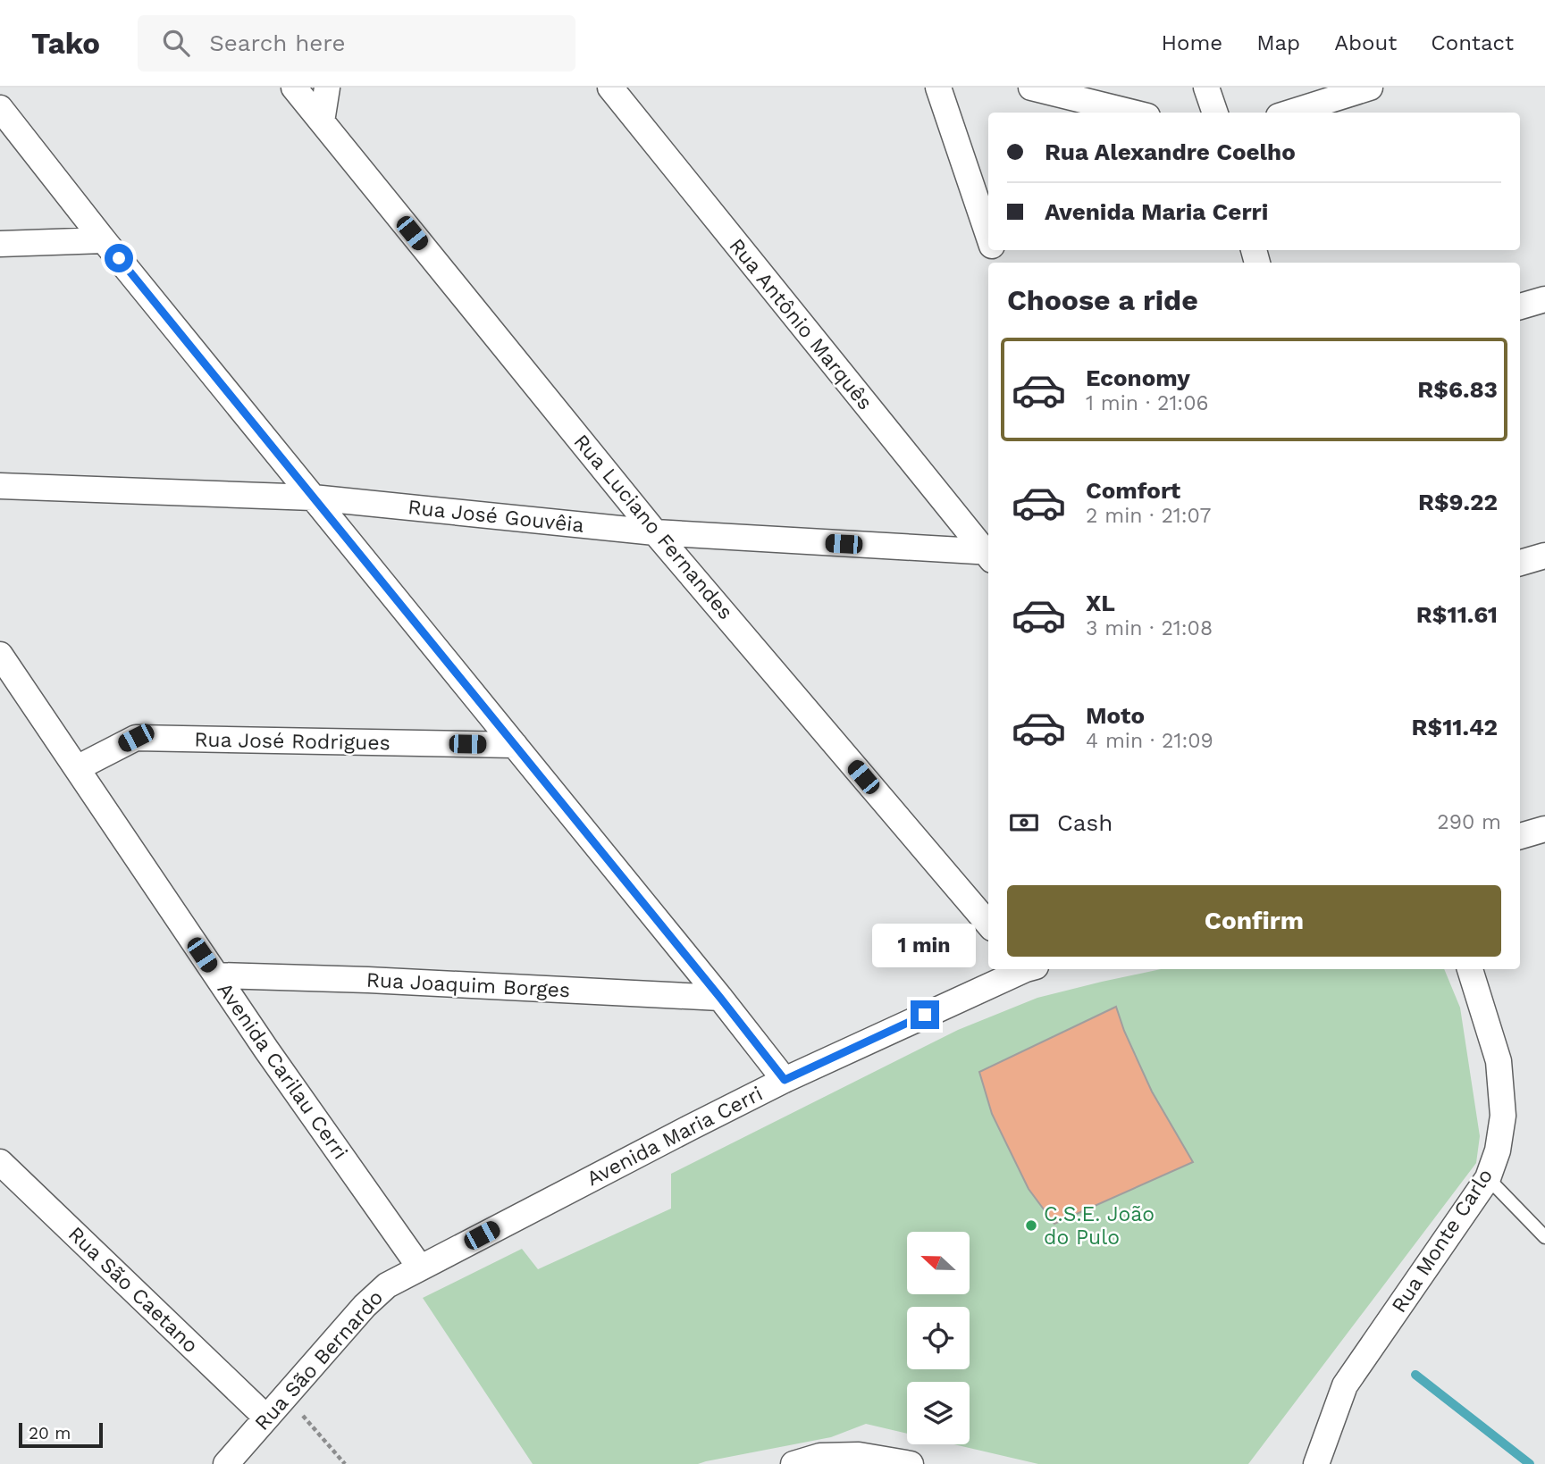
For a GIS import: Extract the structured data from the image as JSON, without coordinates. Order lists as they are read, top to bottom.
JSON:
{
  "streets": {
    "street": [
      "Rua Antônio Marquês",
      "Rua José Gouvêia",
      "Rua Luciano Fernandes",
      "Rua José Rodrigues",
      "Rua Joaquim Borges",
      "Avenida Carilau Cerri",
      "Avenida Maria Cerri",
      "Rua Monte Carlo",
      "Rua São Caetano",
      "Rua São Bernardo"
    ]
  },
  "crossings": [
    ["Rua José Gouvêia", "Rua Luciano Fernandes"],
    ["Rua José Rodrigues", "Avenida Carilau Cerri"],
    ["Rua Joaquim Borges", "Avenida Carilau Cerri"],
    ["Avenida Carilau Cerri", "Avenida Maria Cerri"],
    ["Avenida Carilau Cerri", "Rua São Bernardo"],
    ["Avenida Maria Cerri", "Rua São Bernardo"],
    ["Rua São Caetano", "Rua São Bernardo"]
  ],
  "places": ["C.S.E. João do Pulo"],
  "scale_bar": "20 m",
  "north": "left",
  "page": {
    "header": "Tako",
    "search": "Search here",
    "nav": [
      "Home",
      "Map",
      "About",
      "Contact"
    ],
    "banner": ["Rua Alexandre Coelho", "Avenida Maria Cerri"],
    "heading": "Choose a ride",
    "list": [
      {
        "name": "Economy",
        "note": "1 min · 21:06",
        "value": "R$6.83"
      },
      {
        "name": "Comfort",
        "note": "2 min · 21:07",
        "value": "R$9.22"
      },
      {
        "name": "XL",
        "note": "3 min · 21:08",
        "value": "R$11.61"
      },
      {
        "name": "Moto",
        "note": "4 min · 21:09",
        "value": "R$11.42"
      }
    ],
    "pay": ["Cash", "290 m"],
    "buttons": "Confirm",
    "bubble": "1 min",
    "scale": "20 m"
  }
}
